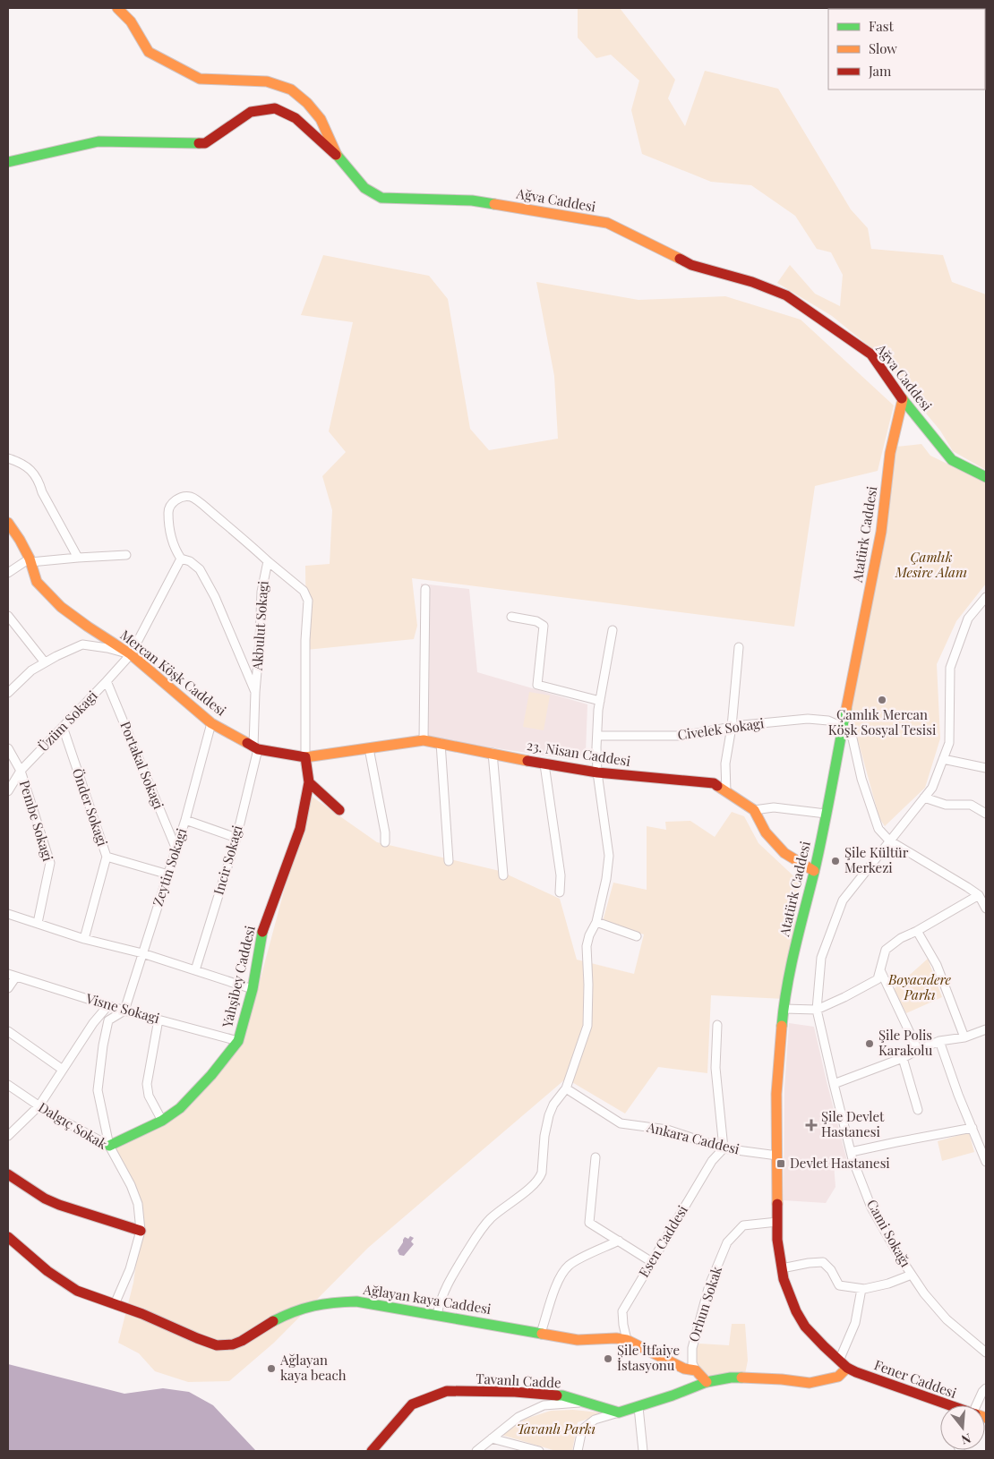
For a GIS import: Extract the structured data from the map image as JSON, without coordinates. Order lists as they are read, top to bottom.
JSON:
{
  "streets": {
    "street": [
      "Ağva Caddesi",
      "Atatürk Caddesi",
      "Akbulut Sokagi",
      "Mercan Köşk Caddesi",
      "Üzüm Sokagi",
      "Civelek Sokagi",
      "23. Nisan Caddesi",
      "Portakal Sokagi",
      "Önder Sokagi",
      "Pembe Sokagi",
      "Incir Sokagi",
      "Zeytin Sokagi",
      "Yahşibey Caddesi",
      "Visne Sokagi",
      "Dalgıç Sokak",
      "Ankara Caddesi",
      "Cami Sokağı",
      "Esen Caddesi",
      "Ağlayan kaya Caddesi",
      "Orhun Sokak",
      "Fener Caddesi",
      "Tavanlı Cadde"
    ]
  },
  "crossings": [
    ["Ağva Caddesi", "Atatürk Caddesi"],
    ["Atatürk Caddesi", "Civelek Sokagi"],
    ["Atatürk Caddesi", "23. Nisan Caddesi"],
    ["Atatürk Caddesi", "Ankara Caddesi"],
    ["Atatürk Caddesi", "Orhun Sokak"],
    ["Atatürk Caddesi", "Fener Caddesi"],
    ["Akbulut Sokagi", "Mercan Köşk Caddesi"],
    ["Akbulut Sokagi", "Üzüm Sokagi"],
    ["Akbulut Sokagi", "Incir Sokagi"],
    ["Mercan Köşk Caddesi", "Üzüm Sokagi"],
    ["Mercan Köşk Caddesi", "23. Nisan Caddesi"],
    ["Mercan Köşk Caddesi", "Incir Sokagi"],
    ["Mercan Köşk Caddesi", "Zeytin Sokagi"],
    ["Üzüm Sokagi", "Portakal Sokagi"],
    ["Üzüm Sokagi", "Önder Sokagi"],
    ["Üzüm Sokagi", "Pembe Sokagi"],
    ["Portakal Sokagi", "Zeytin Sokagi"],
    ["Zeytin Sokagi", "Visne Sokagi"],
    ["Yahşibey Caddesi", "Visne Sokagi"],
    ["Yahşibey Caddesi", "Dalgıç Sokak"],
    ["Dalgıç Sokak", "Ağlayan kaya Caddesi"],
    ["Ankara Caddesi", "Esen Caddesi"],
    ["Esen Caddesi", "Ağlayan kaya Caddesi"],
    ["Ağlayan kaya Caddesi", "Orhun Sokak"]
  ],
  "parks": ["Çamlık Mesire Alanı", "Boyacıdere Parkı", "Tavanlı Parkı"],
  "places": {
    "other": [
      "Çamlık Mercan Köşk Sosyal Tesisi",
      "Şile Kültür Merkezi",
      "Şile Polis Karakolu",
      "Şile İtfaiye İstasyonu",
      "Ağlayan kaya beach"
    ],
    "health": ["Şile Devlet Hastanesi"],
    "transit": ["Devlet Hastanesi"]
  },
  "legend": ["Fast", "Slow", "Jam"],
  "north": "bottom"
}
